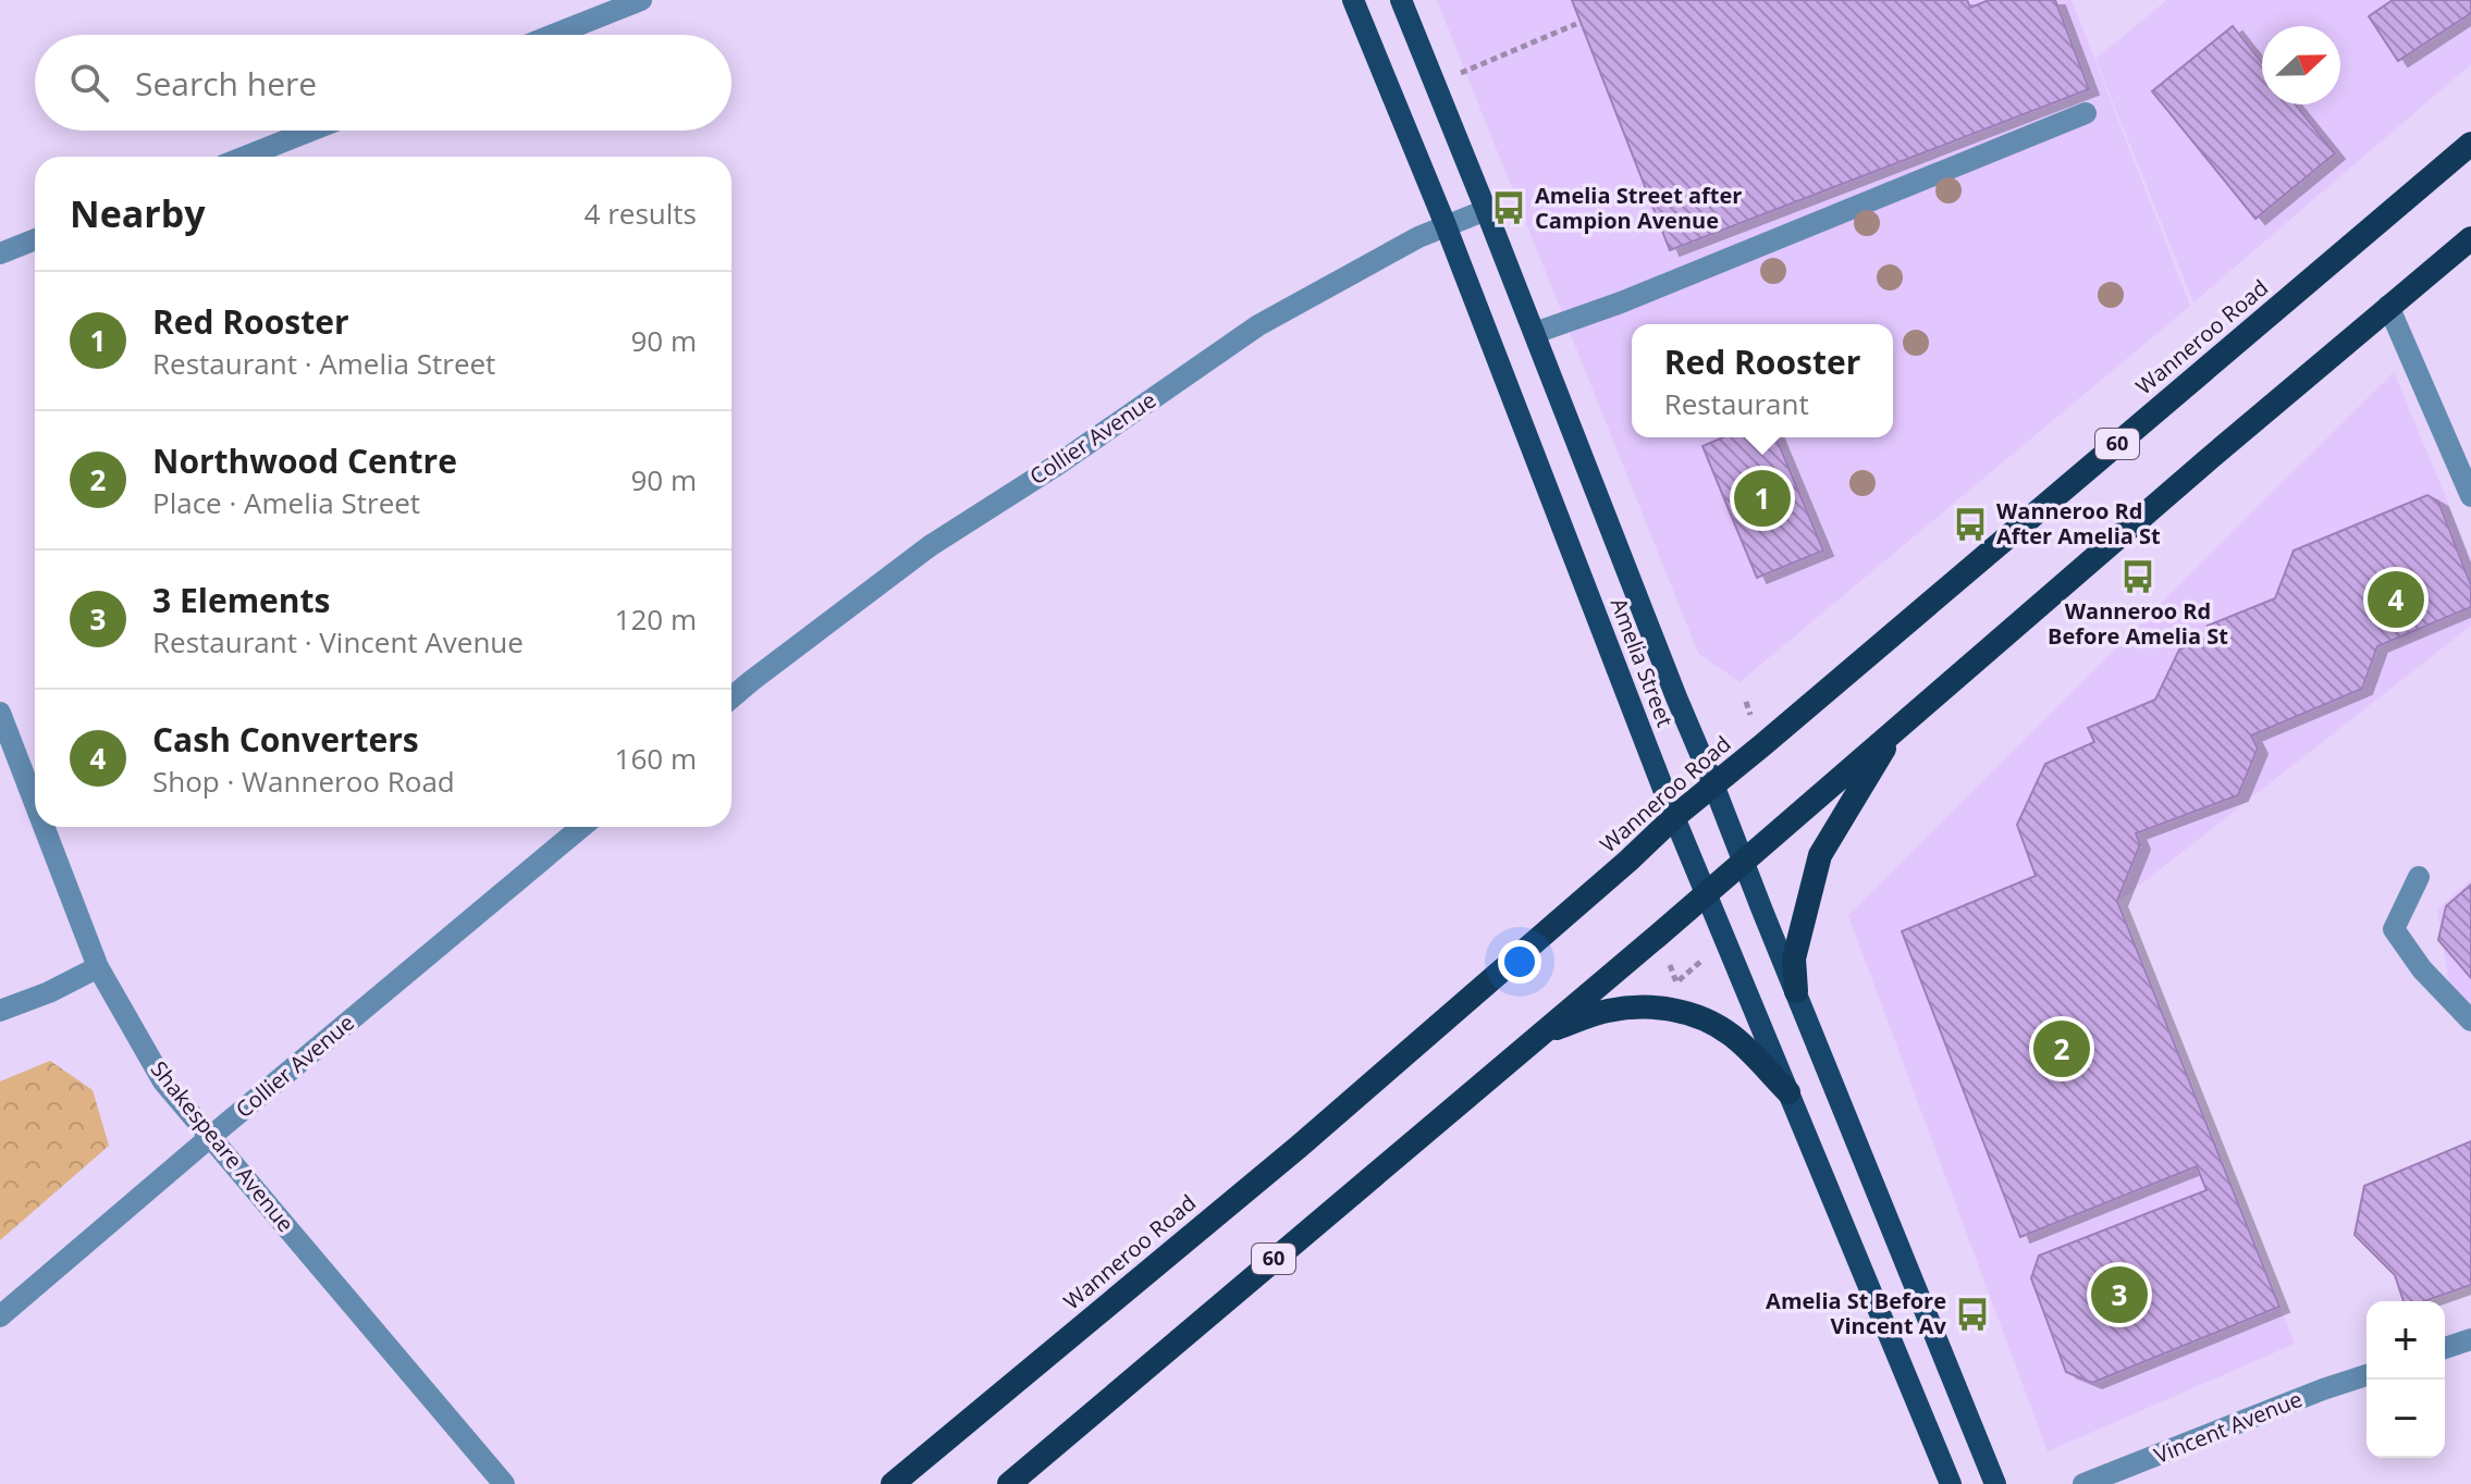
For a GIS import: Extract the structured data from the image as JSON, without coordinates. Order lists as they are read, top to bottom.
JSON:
{
  "streets": {
    "highway": ["Wanneroo Road", "60"],
    "main road": ["Amelia Street"],
    "street": ["Collier Avenue", "Shakespeare Avenue", "Vincent Avenue"]
  },
  "crossings": [
    ["Wanneroo Road", "Amelia Street"],
    ["Collier Avenue", "Amelia Street"],
    ["Collier Avenue", "Shakespeare Avenue"],
    ["60", "Amelia Street"]
  ],
  "places": {
    "bus stop": [
      "Amelia Street after Campion Avenue",
      "Wanneroo Rd After Amelia St",
      "Wanneroo Rd Before Amelia St",
      "Amelia St Before Vincent Av"
    ]
  },
  "north": "right",
  "page": {
    "search": "Search here",
    "heading": ["Nearby", "4 results"],
    "list": [
      {
        "mark": "1",
        "name": "Red Rooster",
        "note": "Restaurant · Amelia Street",
        "value": "90 m"
      },
      {
        "mark": "2",
        "name": "Northwood Centre",
        "note": "Place · Amelia Street",
        "value": "90 m"
      },
      {
        "mark": "3",
        "name": "3 Elements",
        "note": "Restaurant · Vincent Avenue",
        "value": "120 m"
      },
      {
        "mark": "4",
        "name": "Cash Converters",
        "note": "Shop · Wanneroo Road",
        "value": "160 m"
      }
    ],
    "popup": ["Red Rooster", "Restaurant"],
    "pins": [
      "1",
      "4",
      "2",
      "3"
    ],
    "map_buttons": ["+", "−"]
  }
}
